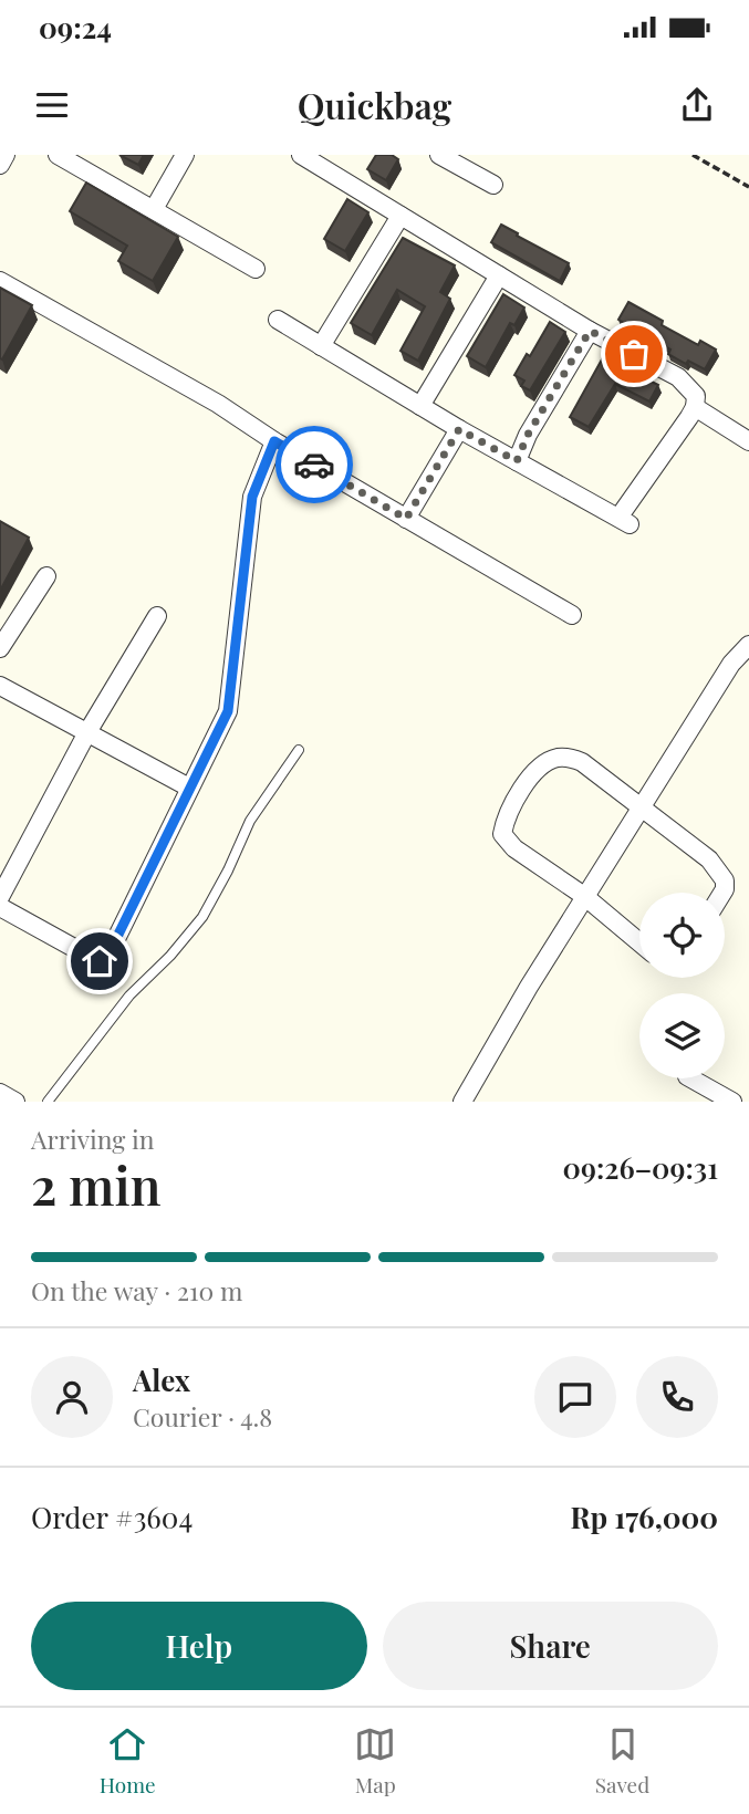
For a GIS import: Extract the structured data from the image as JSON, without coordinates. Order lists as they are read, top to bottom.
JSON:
{
  "page": {
    "status": "09:24",
    "header": "Quickbag",
    "heading": ["2 min", "Arriving in", "09:26–09:31"],
    "panel": [
      "Alex",
      "Courier · 4.8",
      "Order #3604",
      "Rp 176,000"
    ],
    "bar": "On the way · 210 m",
    "buttons": ["Help", "Share"],
    "tabs": ["Home", "Map", "Saved"]
  }
}
